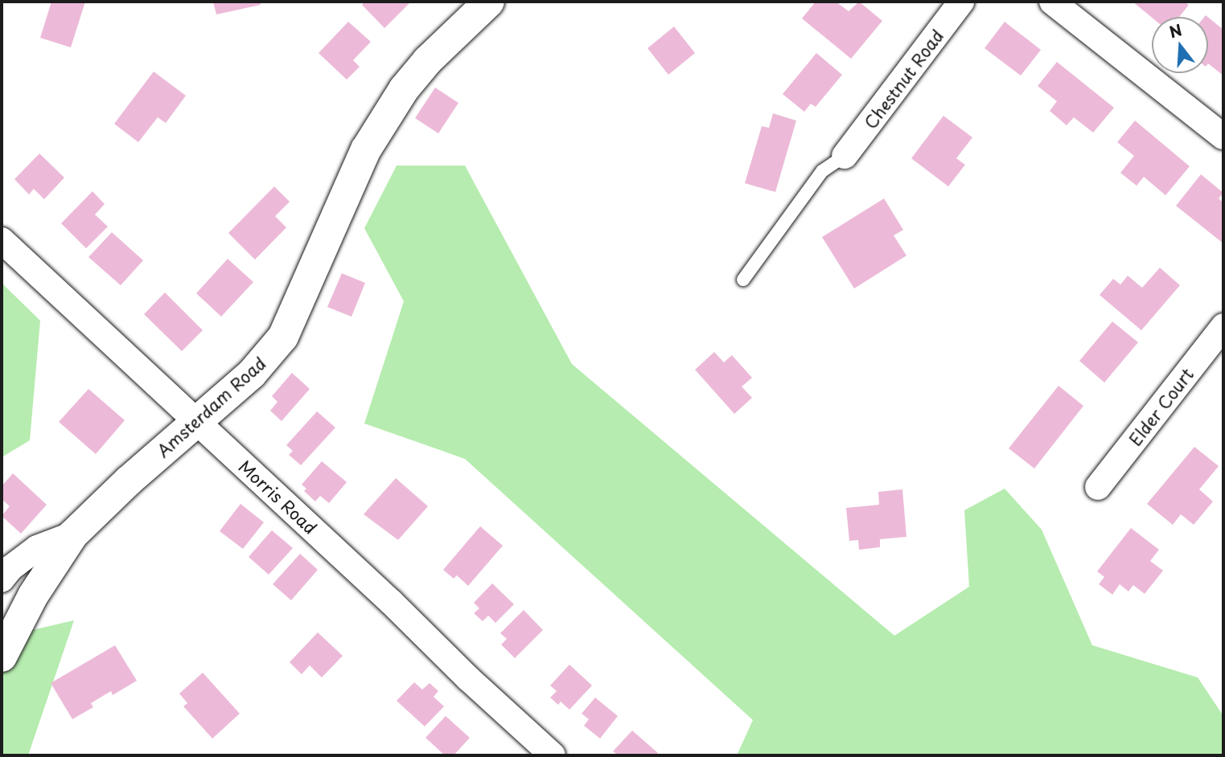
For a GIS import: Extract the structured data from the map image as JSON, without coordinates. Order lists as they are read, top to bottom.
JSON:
{
  "streets": {
    "street": [
      "Chestnut Road",
      "Amsterdam Road",
      "Elder Court",
      "Morris Road"
    ]
  },
  "crossings": [
    ["Amsterdam Road", "Morris Road"]
  ],
  "north": "top"
}
